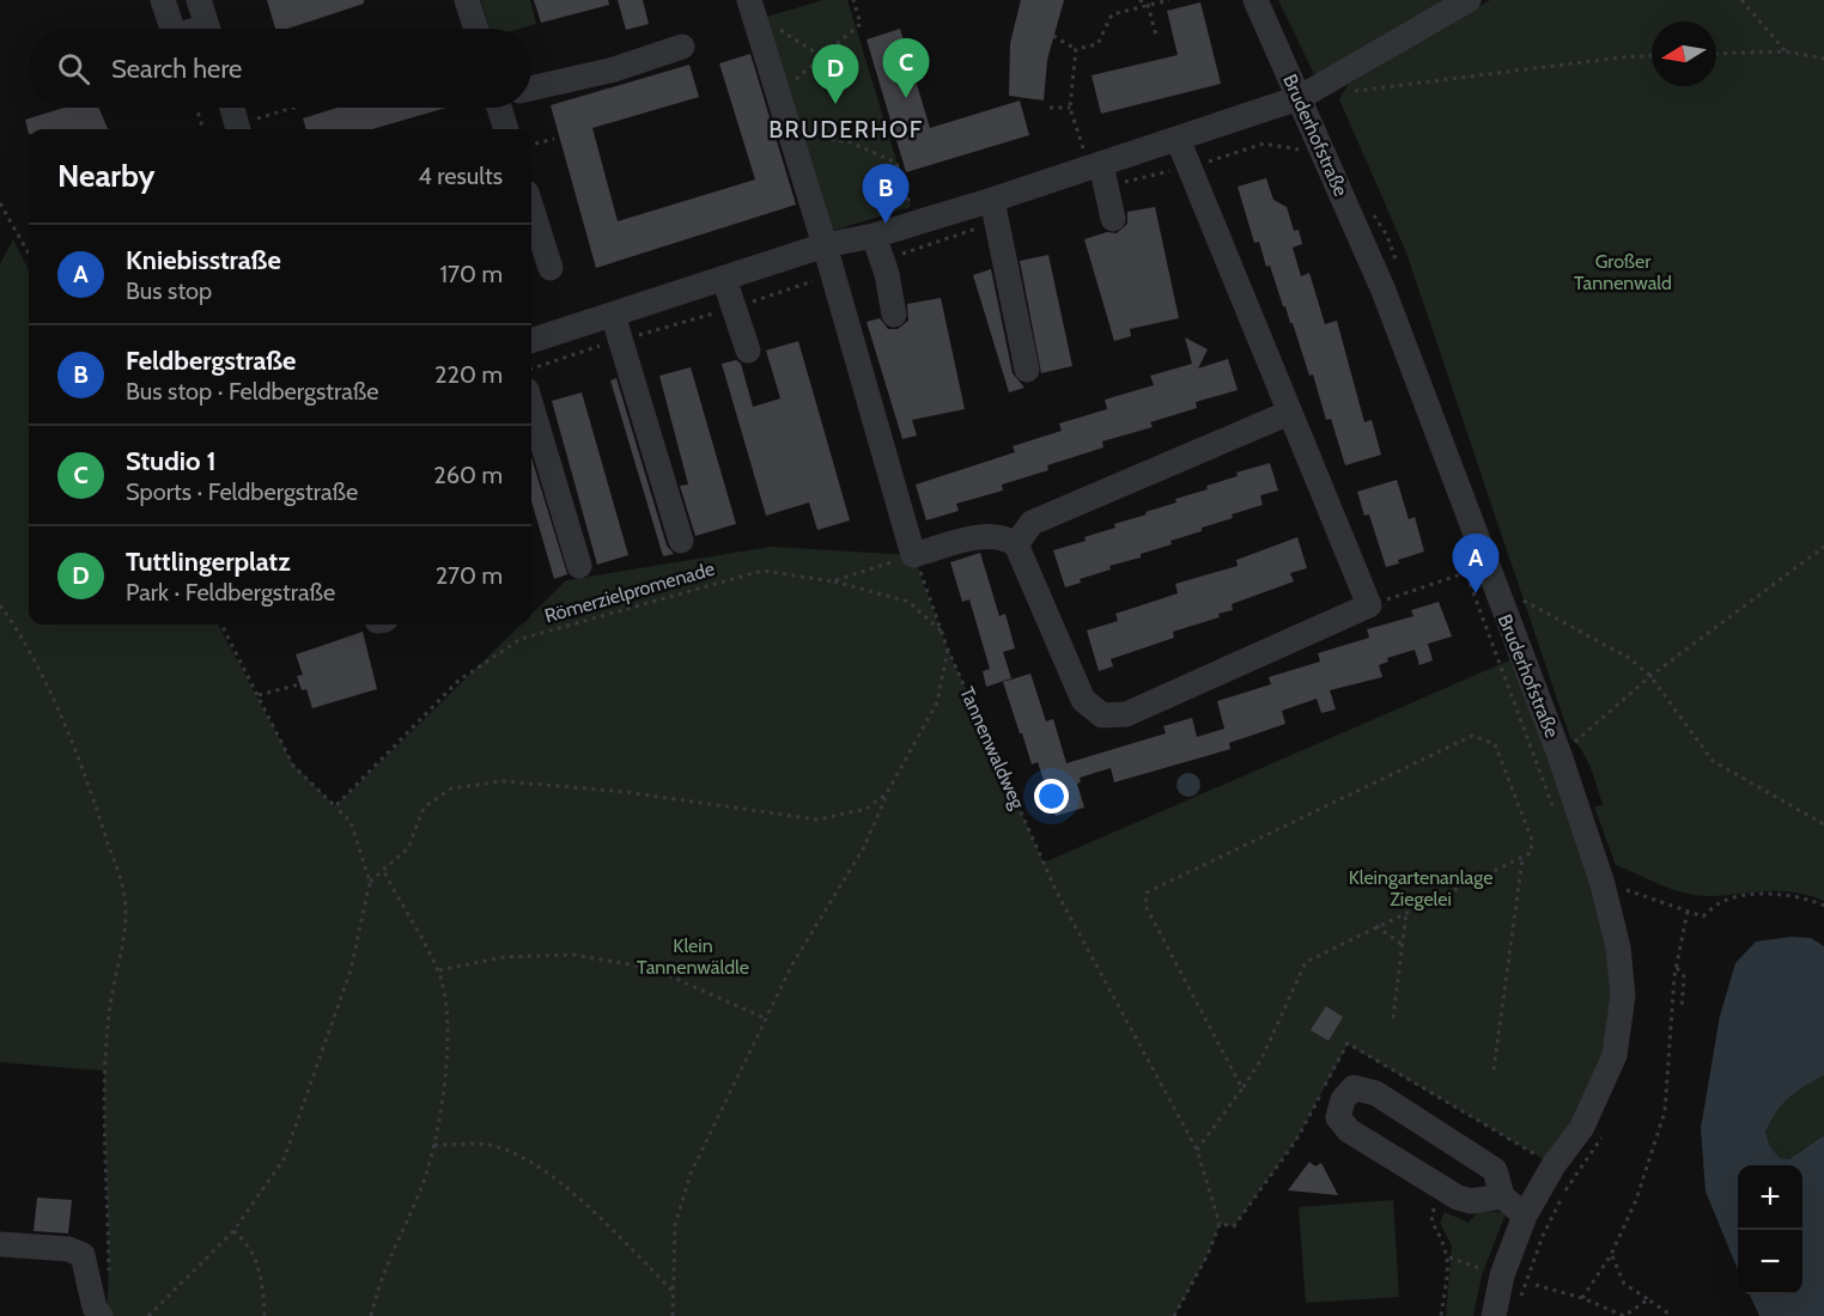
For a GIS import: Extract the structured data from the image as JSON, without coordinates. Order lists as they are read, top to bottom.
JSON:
{
  "streets": {
    "street": ["Bruderhofstraße"],
    "path": ["Römerzielpromenade", "Tannenwaldweg"]
  },
  "crossings": [
    ["Römerzielpromenade", "Tannenwaldweg"]
  ],
  "districts": ["BRUDERHOF"],
  "parks": ["Großer Tannenwald", "Kleingartenanlage Ziegelei", "Klein Tannenwäldle"],
  "north": "left",
  "page": {
    "search": "Search here",
    "pins": [
      "C",
      "D",
      "B",
      "A"
    ],
    "heading": ["Nearby", "4 results"],
    "list": [
      {
        "mark": "A",
        "name": "Kniebisstraße",
        "note": "Bus stop",
        "value": "170 m"
      },
      {
        "mark": "B",
        "name": "Feldbergstraße",
        "note": "Bus stop · Feldbergstraße",
        "value": "220 m"
      },
      {
        "mark": "C",
        "name": "Studio 1",
        "note": "Sports · Feldbergstraße",
        "value": "260 m"
      },
      {
        "mark": "D",
        "name": "Tuttlingerplatz",
        "note": "Park · Feldbergstraße",
        "value": "270 m"
      }
    ],
    "map_buttons": ["+", "−"]
  }
}
